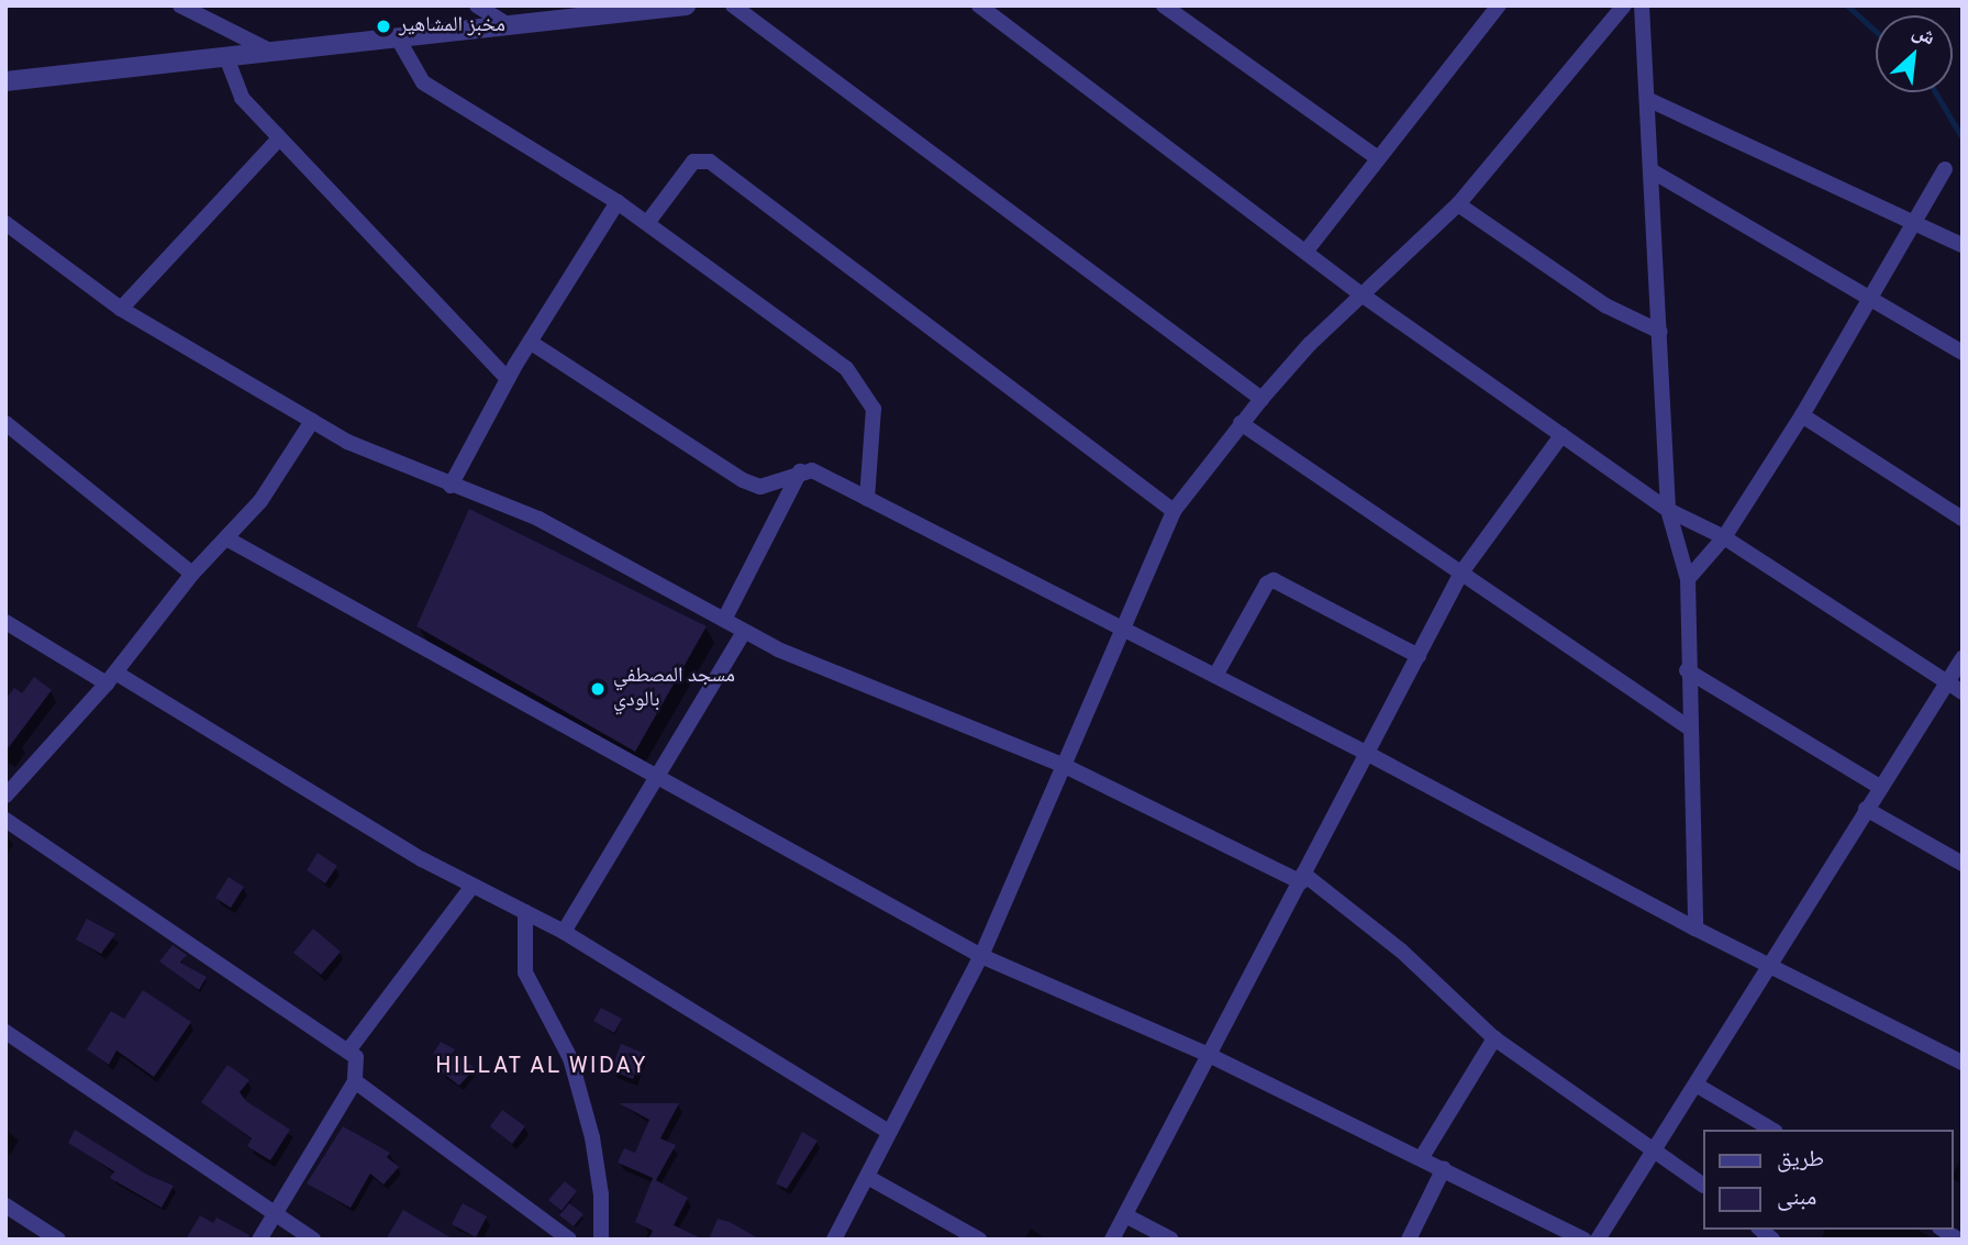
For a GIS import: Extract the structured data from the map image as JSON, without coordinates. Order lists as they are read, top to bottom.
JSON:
{
  "districts": ["HILLAT AL WIDAY"],
  "places": ["مخبز المشاهير", "مسجد المصطفي بالودي"],
  "legend": ["طريق", "مبنى"],
  "north": "top right"
}
